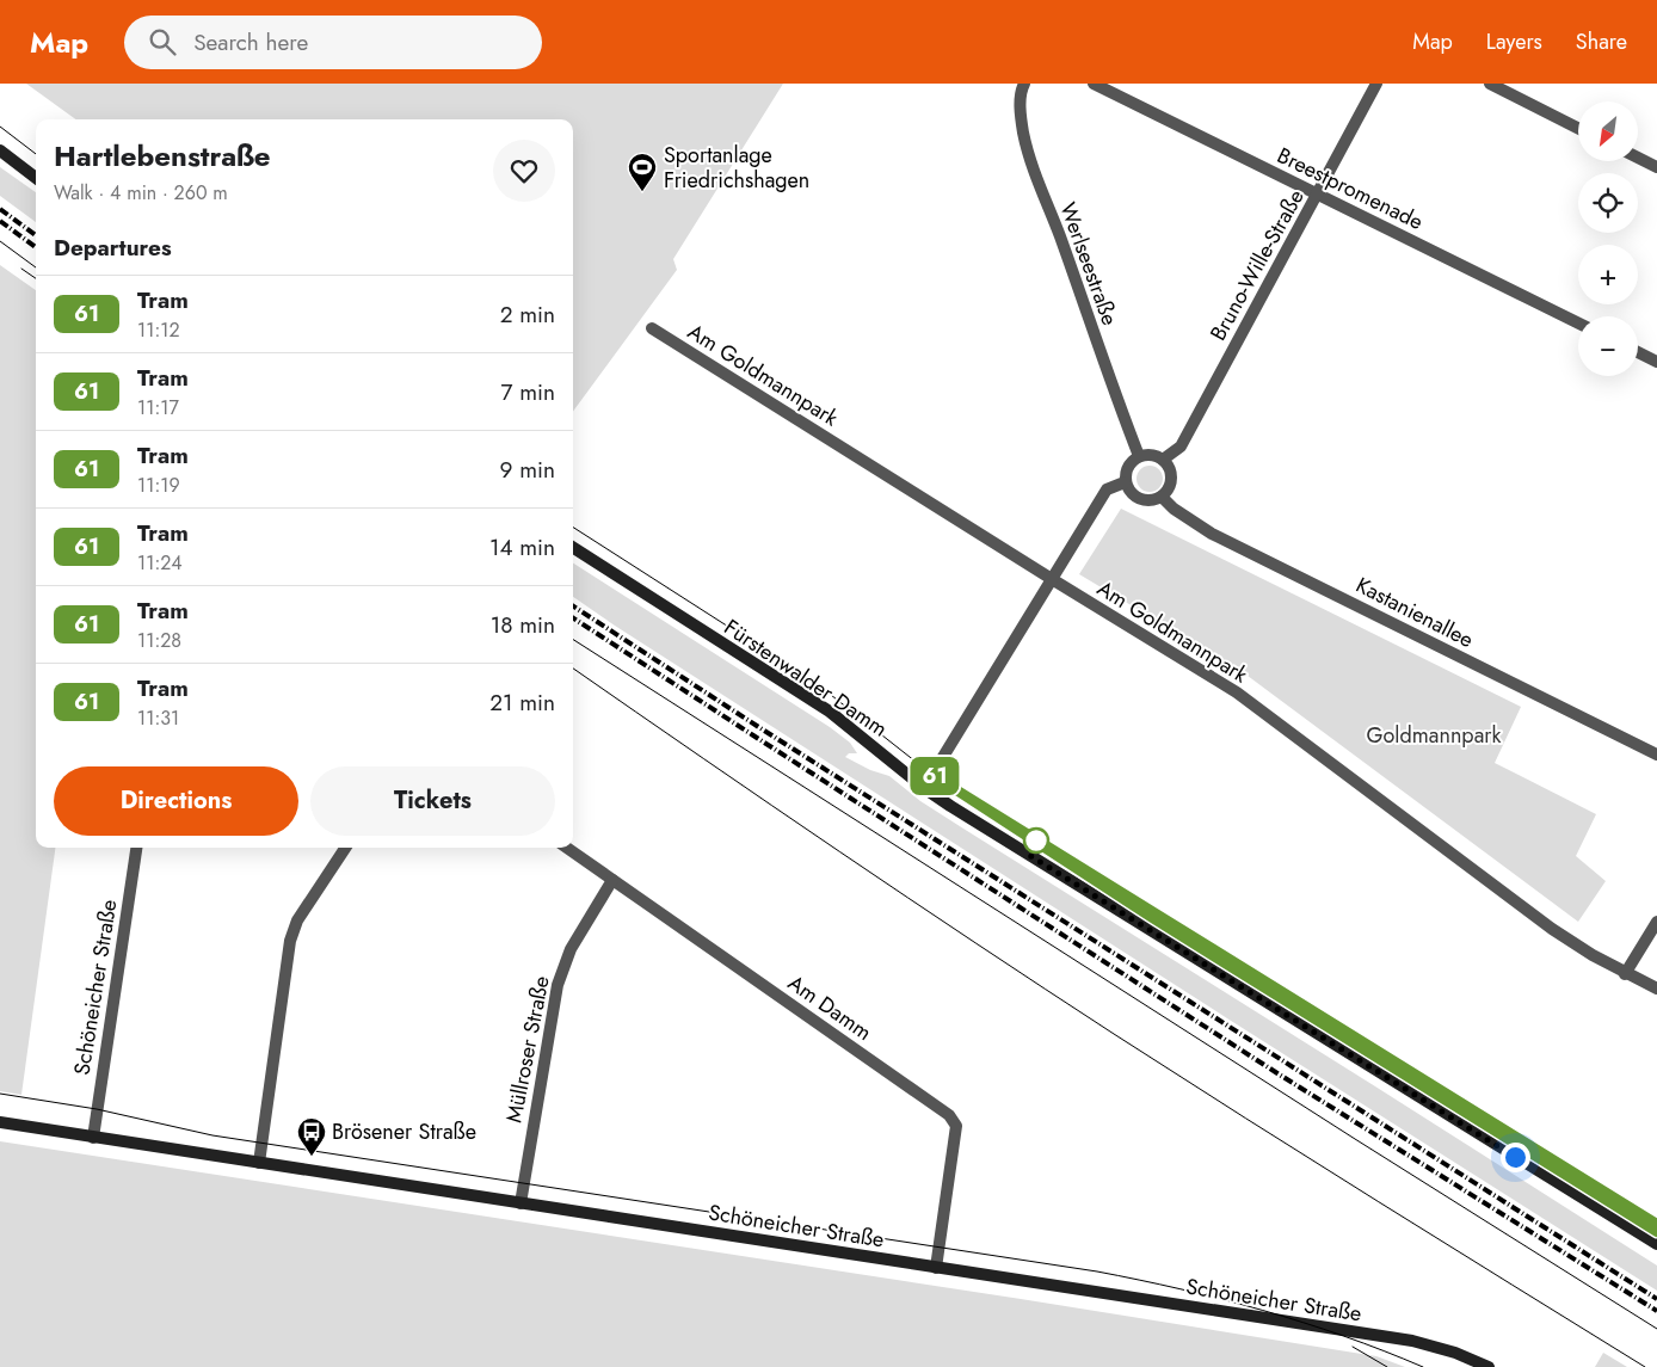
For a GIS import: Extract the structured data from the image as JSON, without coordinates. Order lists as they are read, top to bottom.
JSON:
{
  "streets": {
    "main road": ["Fürstenwalder Damm", "Schöneicher Straße"],
    "street": [
      "Breestpromenade",
      "Werlseestraße",
      "Bruno-Wille-Straße",
      "Am Goldmannpark",
      "Kastanienallee",
      "Am Damm",
      "Müllroser Straße"
    ]
  },
  "crossings": [
    ["Breestpromenade", "Bruno-Wille-Straße"],
    ["Werlseestraße", "Bruno-Wille-Straße"],
    ["Werlseestraße", "Kastanienallee"],
    ["Bruno-Wille-Straße", "Kastanienallee"],
    ["Schöneicher Straße", "Am Damm"],
    ["Schöneicher Straße", "Müllroser Straße"],
    ["Am Damm", "Müllroser Straße"]
  ],
  "parks": ["Goldmannpark"],
  "places": {
    "sports": ["Sportanlage Friedrichshagen"],
    "bus stop": ["Brösener Straße"]
  },
  "lines": ["tram line 61"],
  "north": "bottom left",
  "page": {
    "header": "Map",
    "search": "Search here",
    "nav": ["Map", "Layers", "Share"],
    "on_map": "61",
    "map_buttons": ["+", "−"],
    "heading": [
      ["Hartlebenstraße", "Walk · 4 min · 260 m"],
      "Departures"
    ],
    "list": [
      {
        "mark": "61",
        "name": "Tram",
        "note": "11:12",
        "value": "2 min"
      },
      {
        "mark": "61",
        "name": "Tram",
        "note": "11:17",
        "value": "7 min"
      },
      {
        "mark": "61",
        "name": "Tram",
        "note": "11:19",
        "value": "9 min"
      },
      {
        "mark": "61",
        "name": "Tram",
        "note": "11:24",
        "value": "14 min"
      },
      {
        "mark": "61",
        "name": "Tram",
        "note": "11:28",
        "value": "18 min"
      },
      {
        "mark": "61",
        "name": "Tram",
        "note": "11:31",
        "value": "21 min"
      }
    ],
    "buttons": ["Directions", "Tickets"]
  }
}
